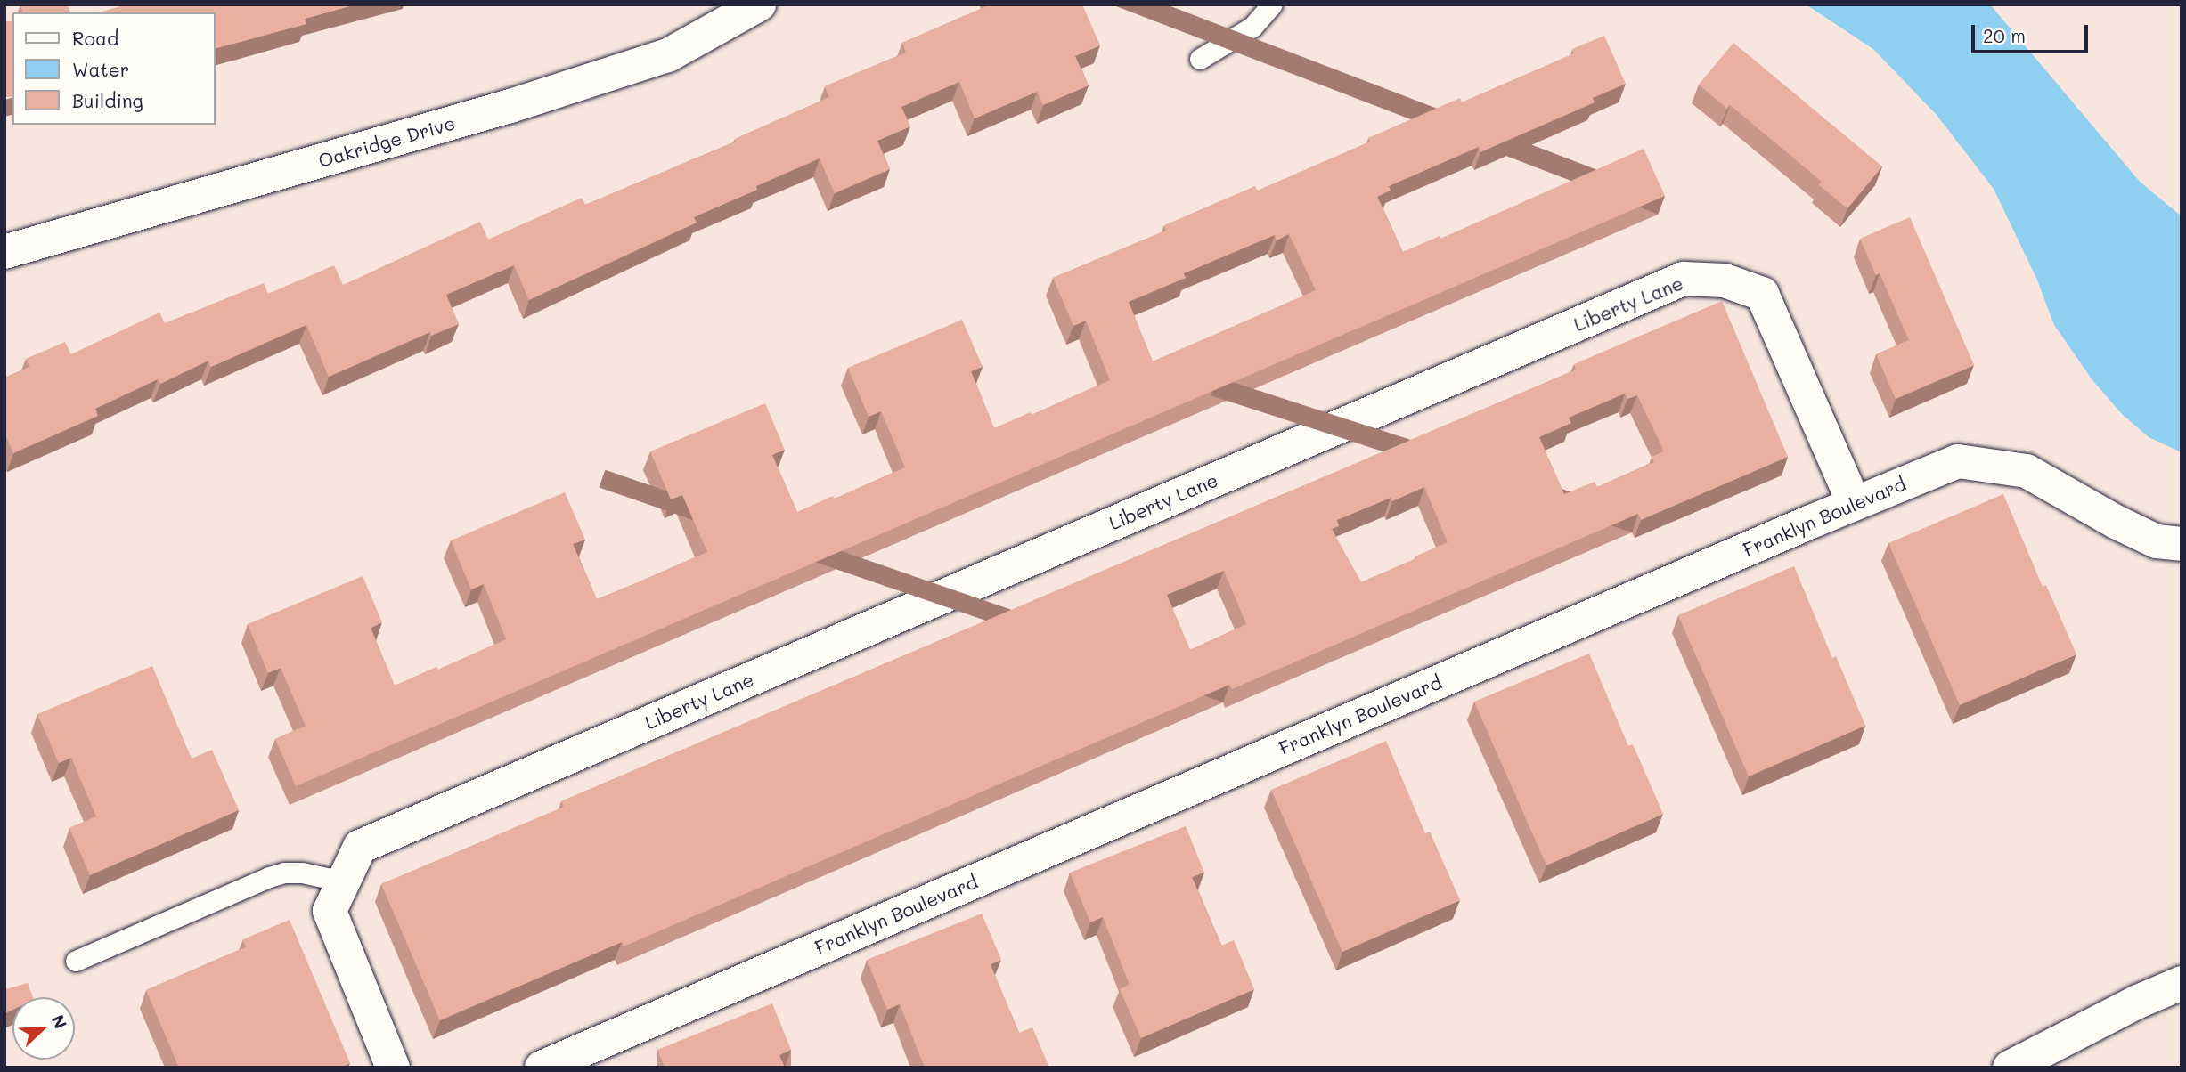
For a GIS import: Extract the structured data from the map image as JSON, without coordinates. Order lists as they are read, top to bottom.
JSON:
{
  "streets": {
    "street": ["Oakridge Drive", "Liberty Lane", "Franklyn Boulevard"]
  },
  "crossings": [
    ["Liberty Lane", "Franklyn Boulevard"]
  ],
  "legend": ["Road", "Water", "Building"],
  "scale_bar": "20 m",
  "north": "top right"
}
